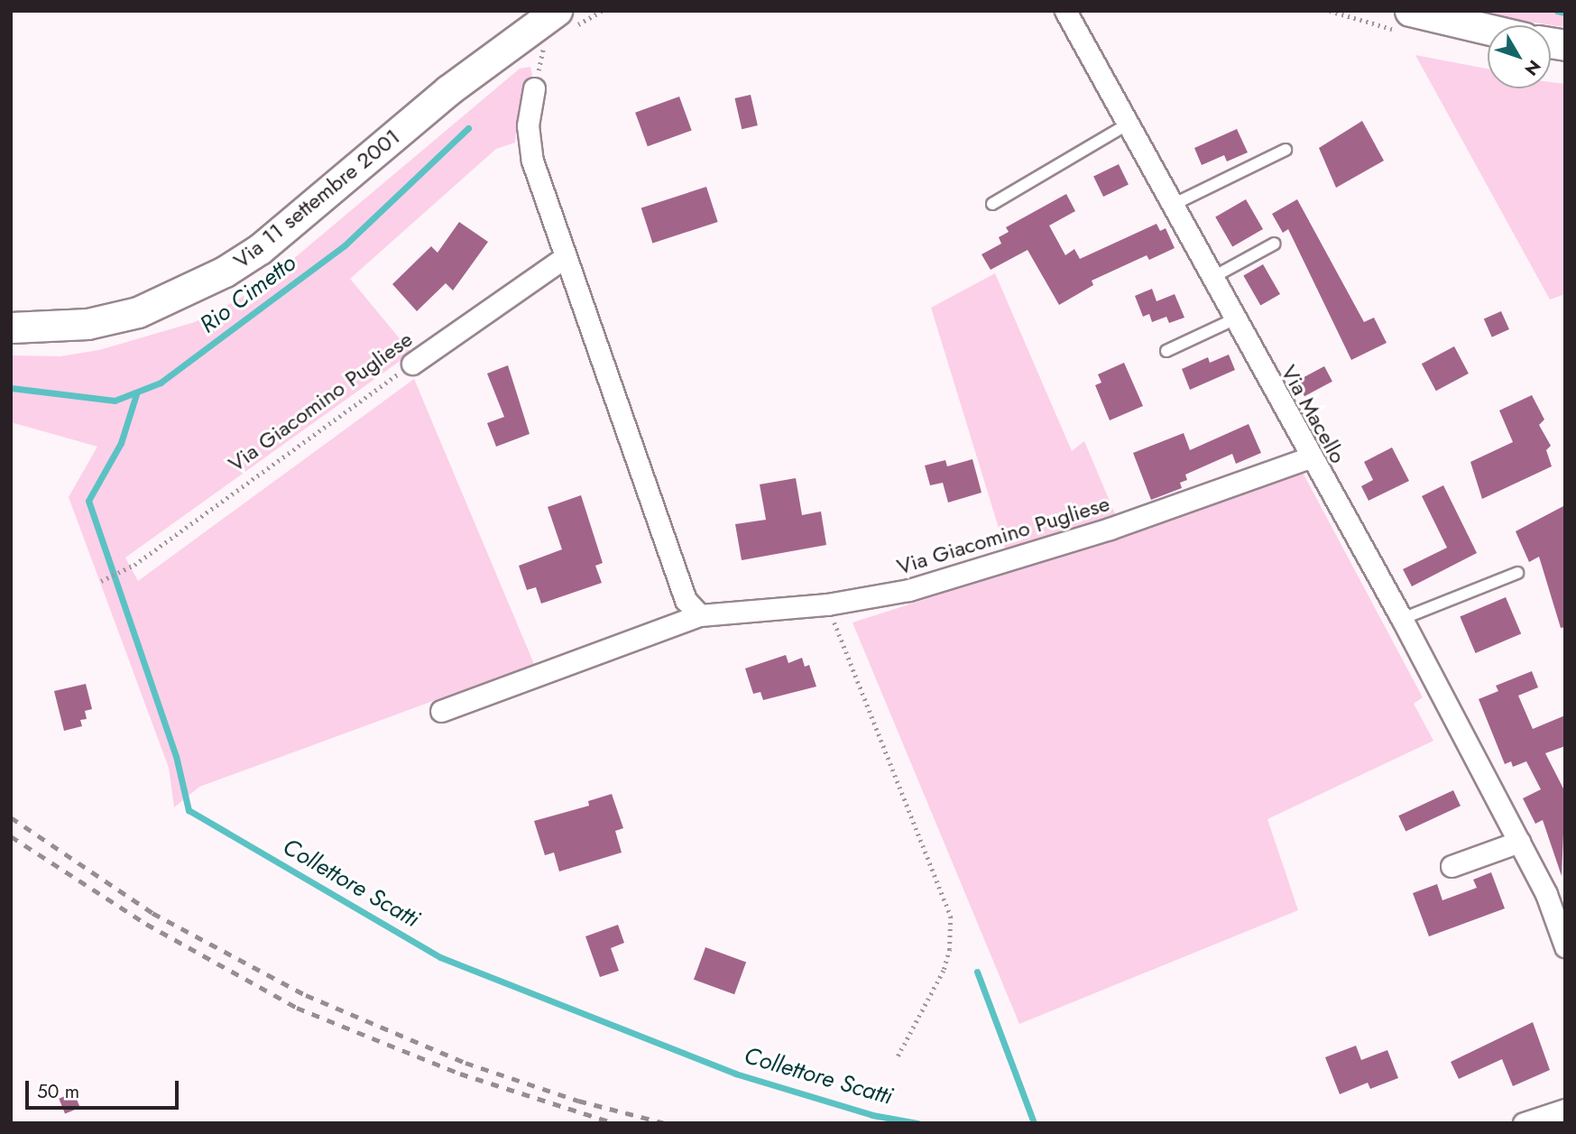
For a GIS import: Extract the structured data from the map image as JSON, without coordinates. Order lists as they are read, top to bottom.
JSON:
{
  "streets": {
    "main road": ["Via 11 settembre 2001"],
    "street": ["Via Giacomino Pugliese", "Via Macello"]
  },
  "crossings": [
    ["Via Giacomino Pugliese", "Via Macello"]
  ],
  "water": ["Rio Cimetto", "Collettore Scatti"],
  "scale_bar": "50 m",
  "north": "bottom right"
}
